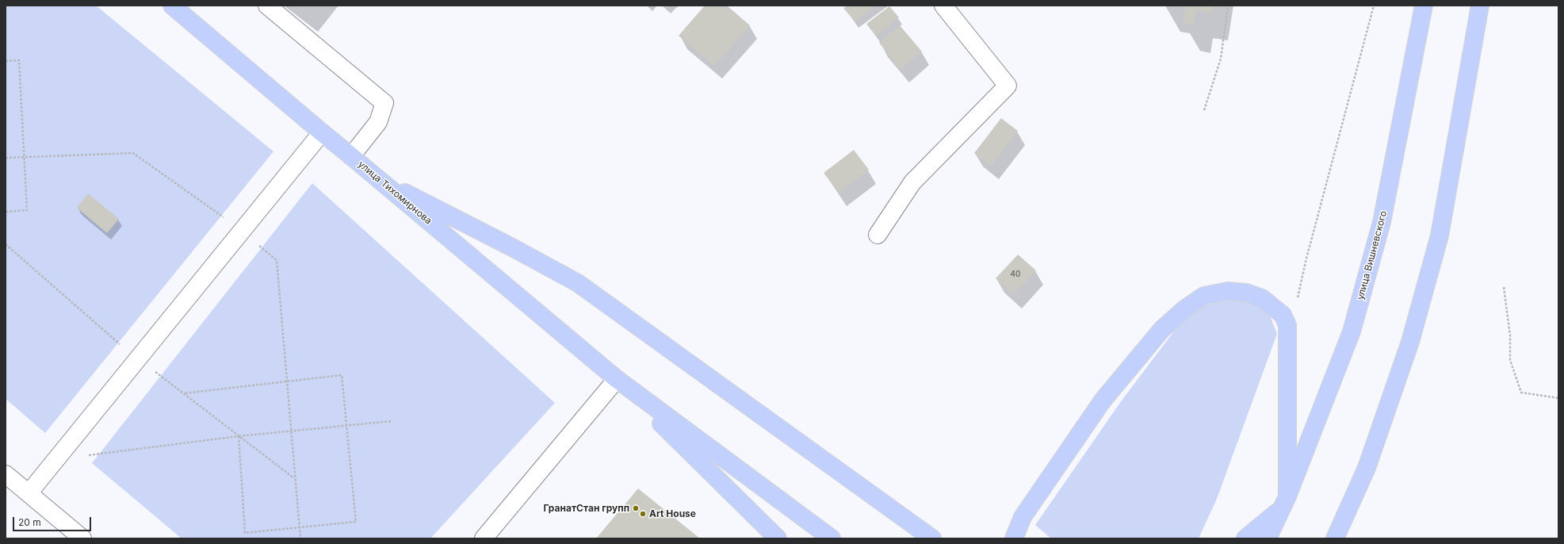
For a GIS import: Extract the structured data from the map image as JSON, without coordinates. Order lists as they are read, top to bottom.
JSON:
{
  "streets": {
    "main road": ["улица Тихомирнова", "улица Вишневского"]
  },
  "places": ["ГранатСтан групп", "Art House"],
  "house_numbers": ["40"],
  "scale_bar": "20 m"
}
